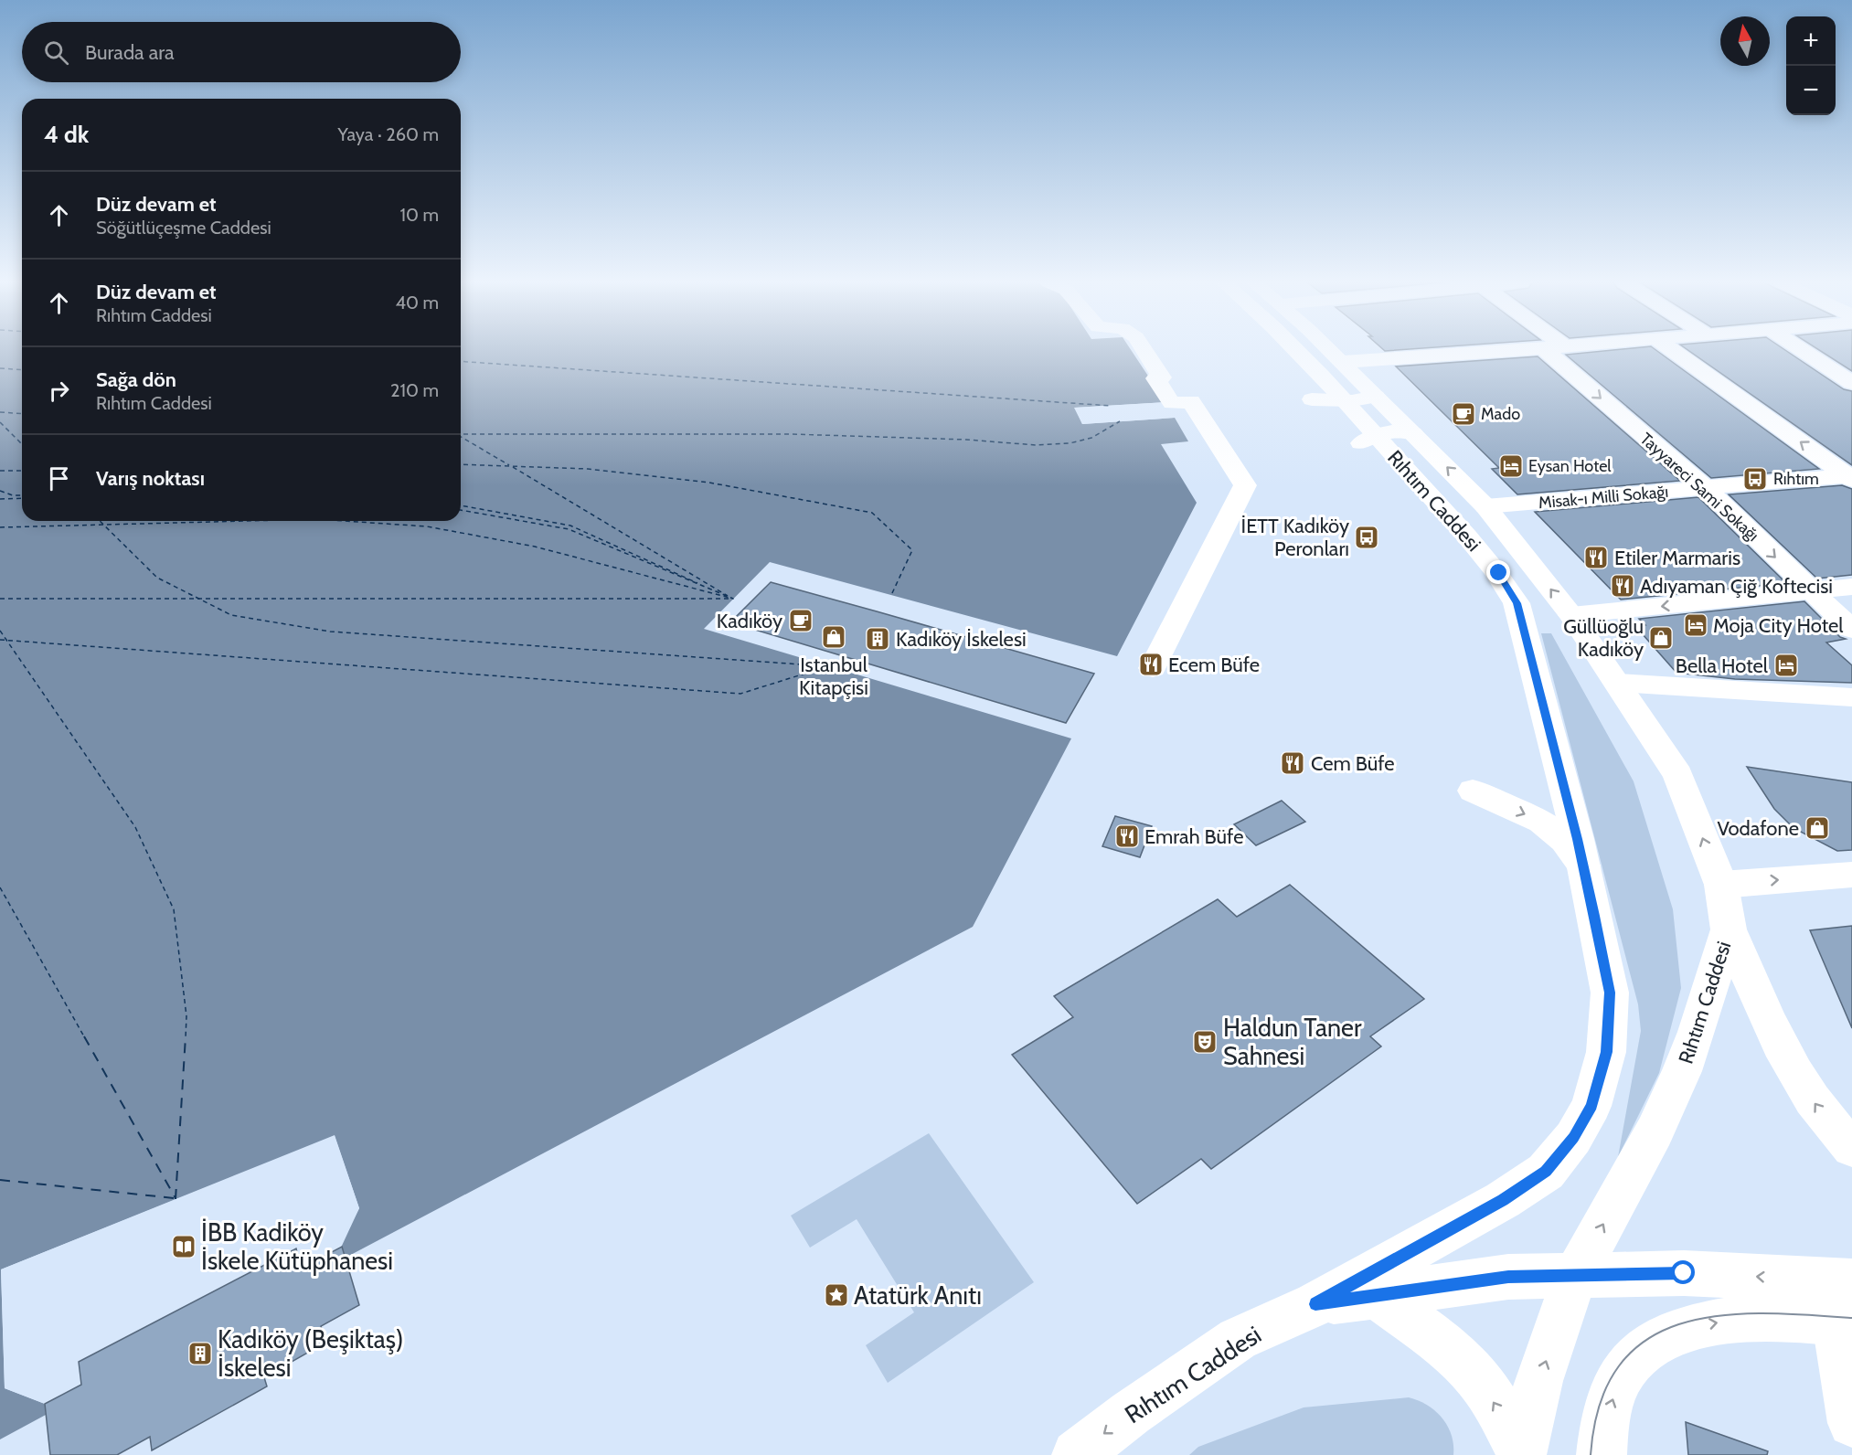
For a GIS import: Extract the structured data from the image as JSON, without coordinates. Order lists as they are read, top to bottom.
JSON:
{
  "streets": {
    "street": ["Tayyareci Sami Sokağı", "Misak-ı Milli Sokağı", "Rıhtım Caddesi"]
  },
  "crossings": [
    ["Tayyareci Sami Sokağı", "Misak-ı Milli Sokağı"],
    ["Misak-ı Milli Sokağı", "Rıhtım Caddesi"]
  ],
  "places": {
    "cafe": ["Mado", "Kadıköy"],
    "hotel": ["Eysan Hotel", "Moja City Hotel", "Bella Hotel"],
    "bus stop": ["Rıhtım", "İETT Kadıköy Peronları"],
    "restaurant": [
      "Etiler Marmaris",
      "Adıyaman Çiğ Koftecisi",
      "Ecem Büfe",
      "Cem Büfe",
      "Emrah Büfe"
    ],
    "shop": ["Istanbul Kitapçisi", "Güllüoğlu Kadıköy", "Vodafone"],
    "building": ["Kadıköy İskelesi", "Kadıköy (Beşiktaş) İskelesi"],
    "theatre": ["Haldun Taner Sahnesi"],
    "library": ["İBB Kadiköy İskele Kütüphanesi"],
    "place": ["Atatürk Anıtı"]
  },
  "north": "top",
  "page": {
    "map_buttons": ["+", "−"],
    "search": "Burada ara",
    "heading": ["4 dk", "Yaya · 260 m"],
    "list": [
      ["Düz devam et", "Söğütlüçeşme Caddesi", "10 m"],
      ["Düz devam et", "Rıhtım Caddesi", "40 m"],
      ["Sağa dön", "Rıhtım Caddesi", "210 m"],
      "Varış noktası"
    ]
  }
}
